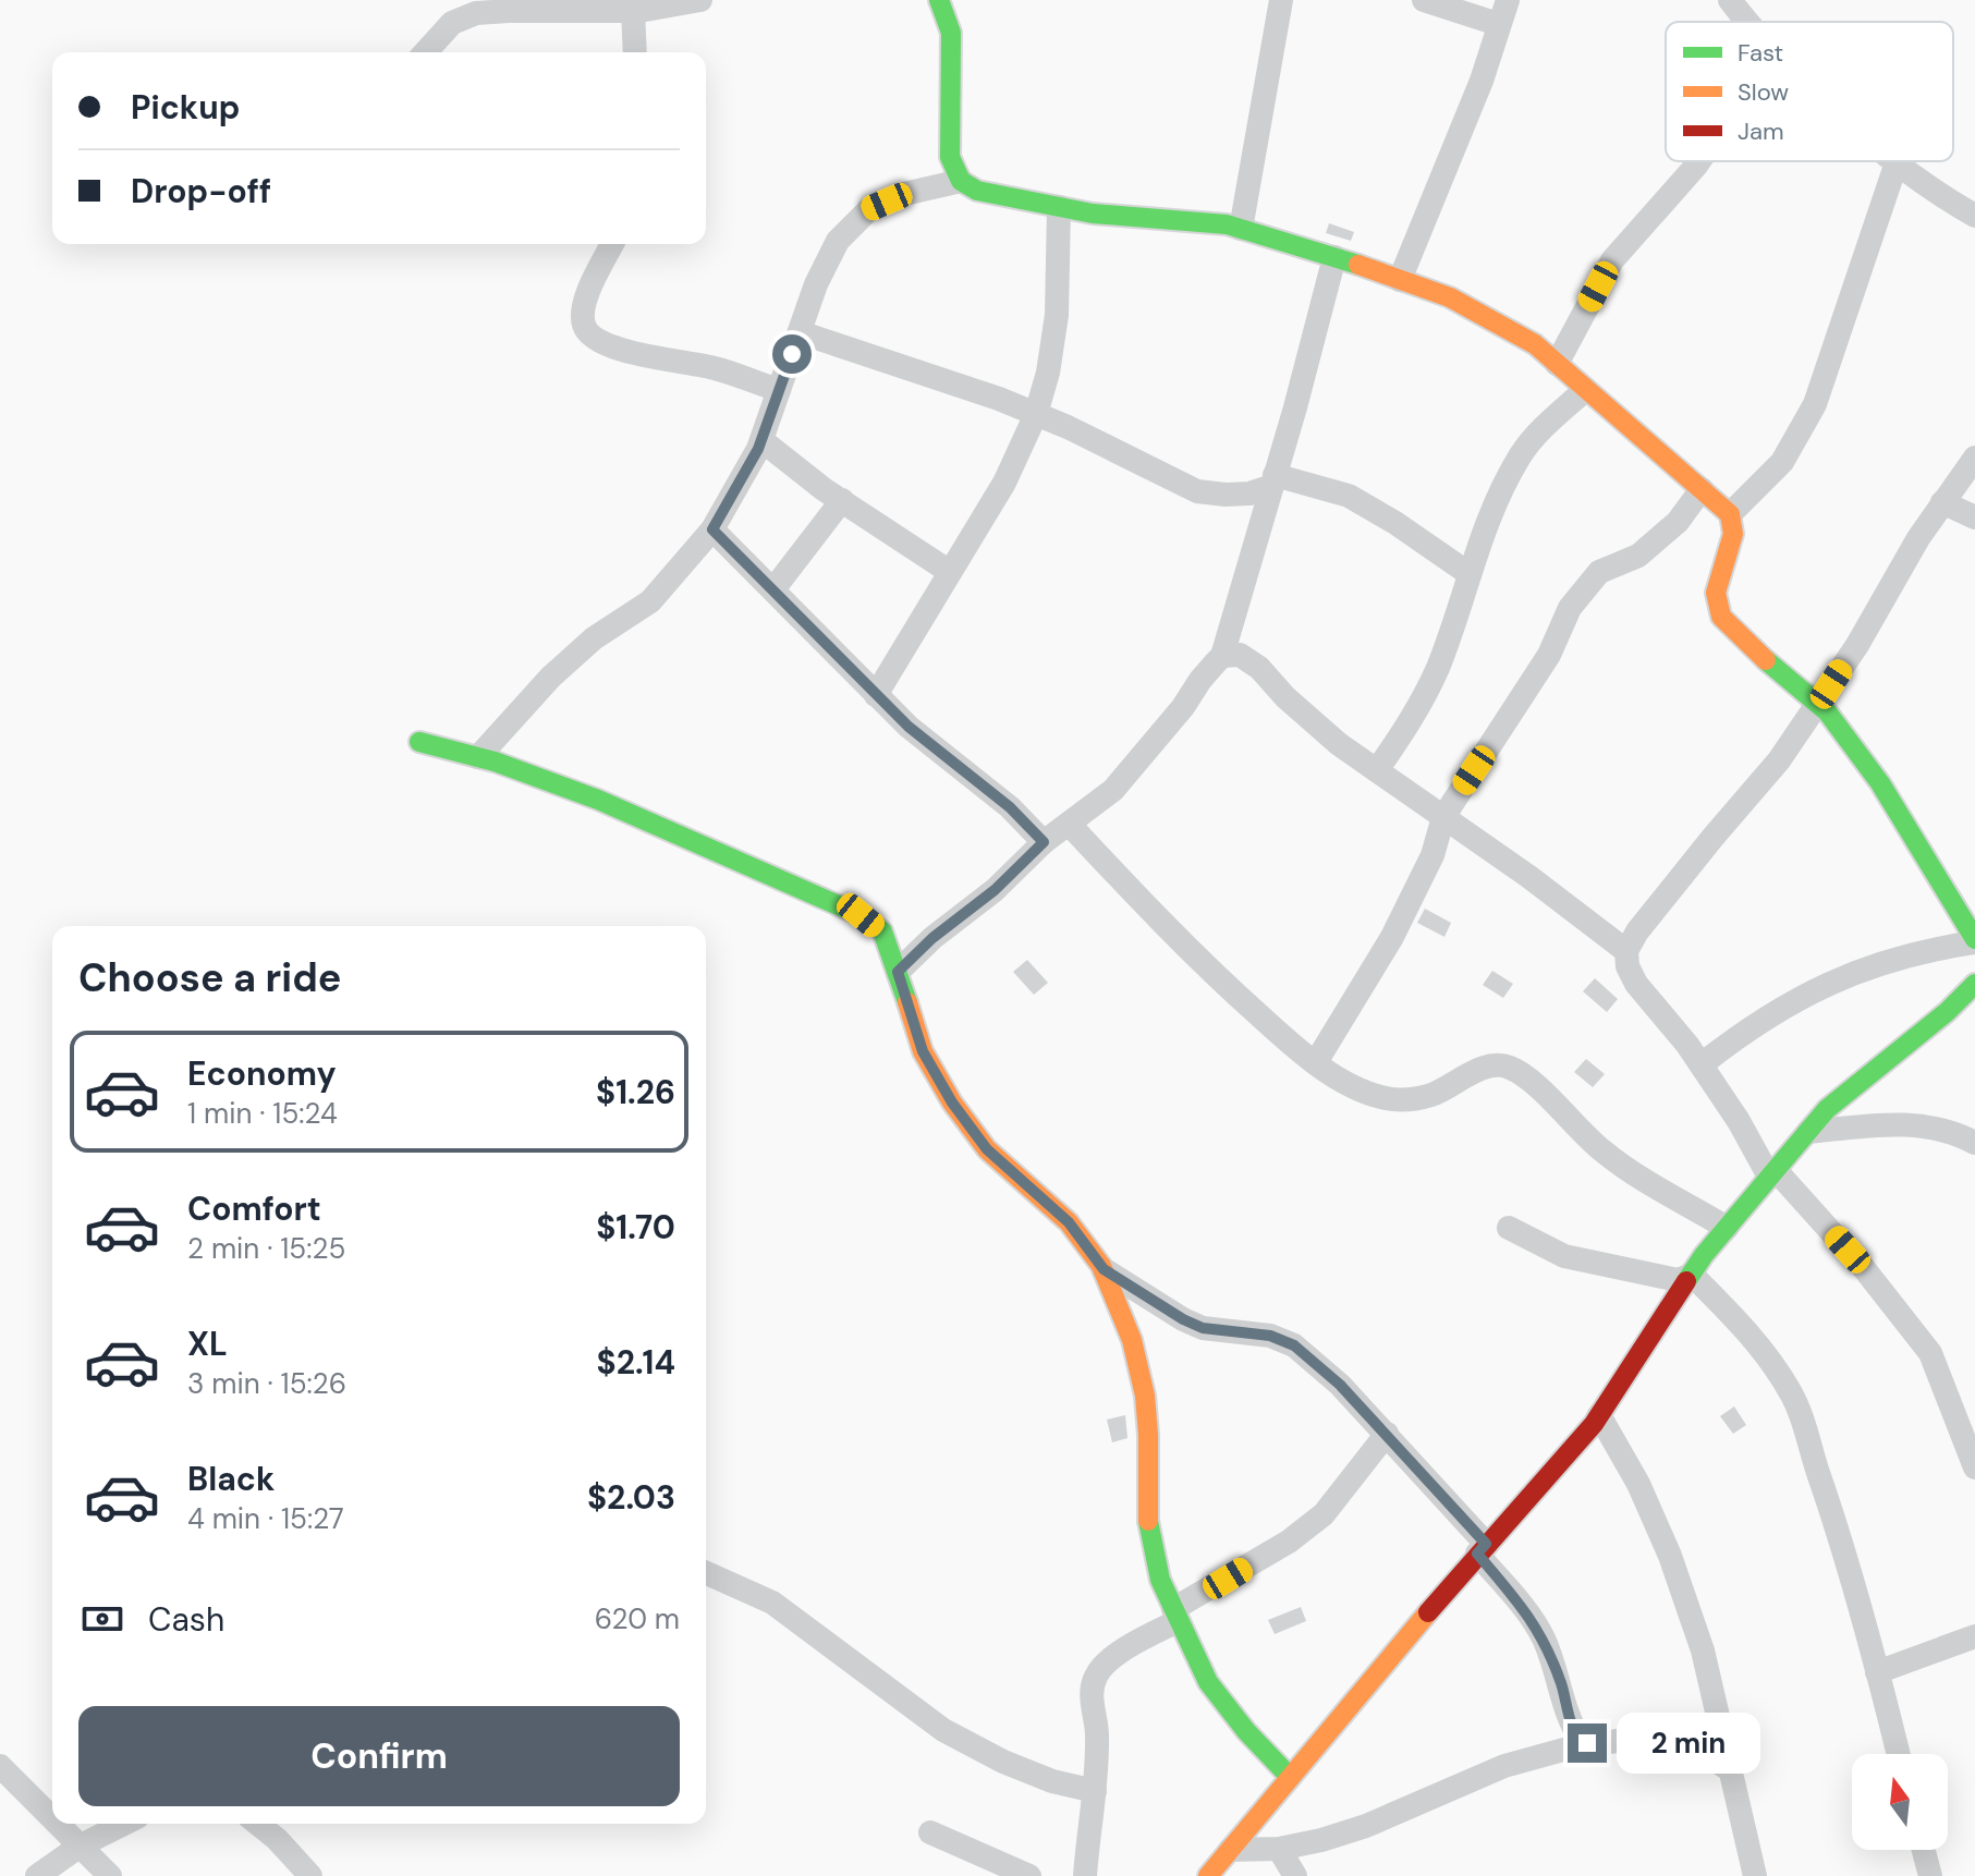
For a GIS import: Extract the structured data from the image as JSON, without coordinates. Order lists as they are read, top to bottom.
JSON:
{
  "legend": ["Fast", "Slow", "Jam"],
  "north": "top",
  "page": {
    "banner": ["Pickup", "Drop-off"],
    "heading": "Choose a ride",
    "list": [
      {
        "name": "Economy",
        "note": "1 min · 15:24",
        "value": "$1.26"
      },
      {
        "name": "Comfort",
        "note": "2 min · 15:25",
        "value": "$1.70"
      },
      {
        "name": "XL",
        "note": "3 min · 15:26",
        "value": "$2.14"
      },
      {
        "name": "Black",
        "note": "4 min · 15:27",
        "value": "$2.03"
      }
    ],
    "pay": ["Cash", "620 m"],
    "buttons": "Confirm",
    "bubble": "2 min"
  }
}
